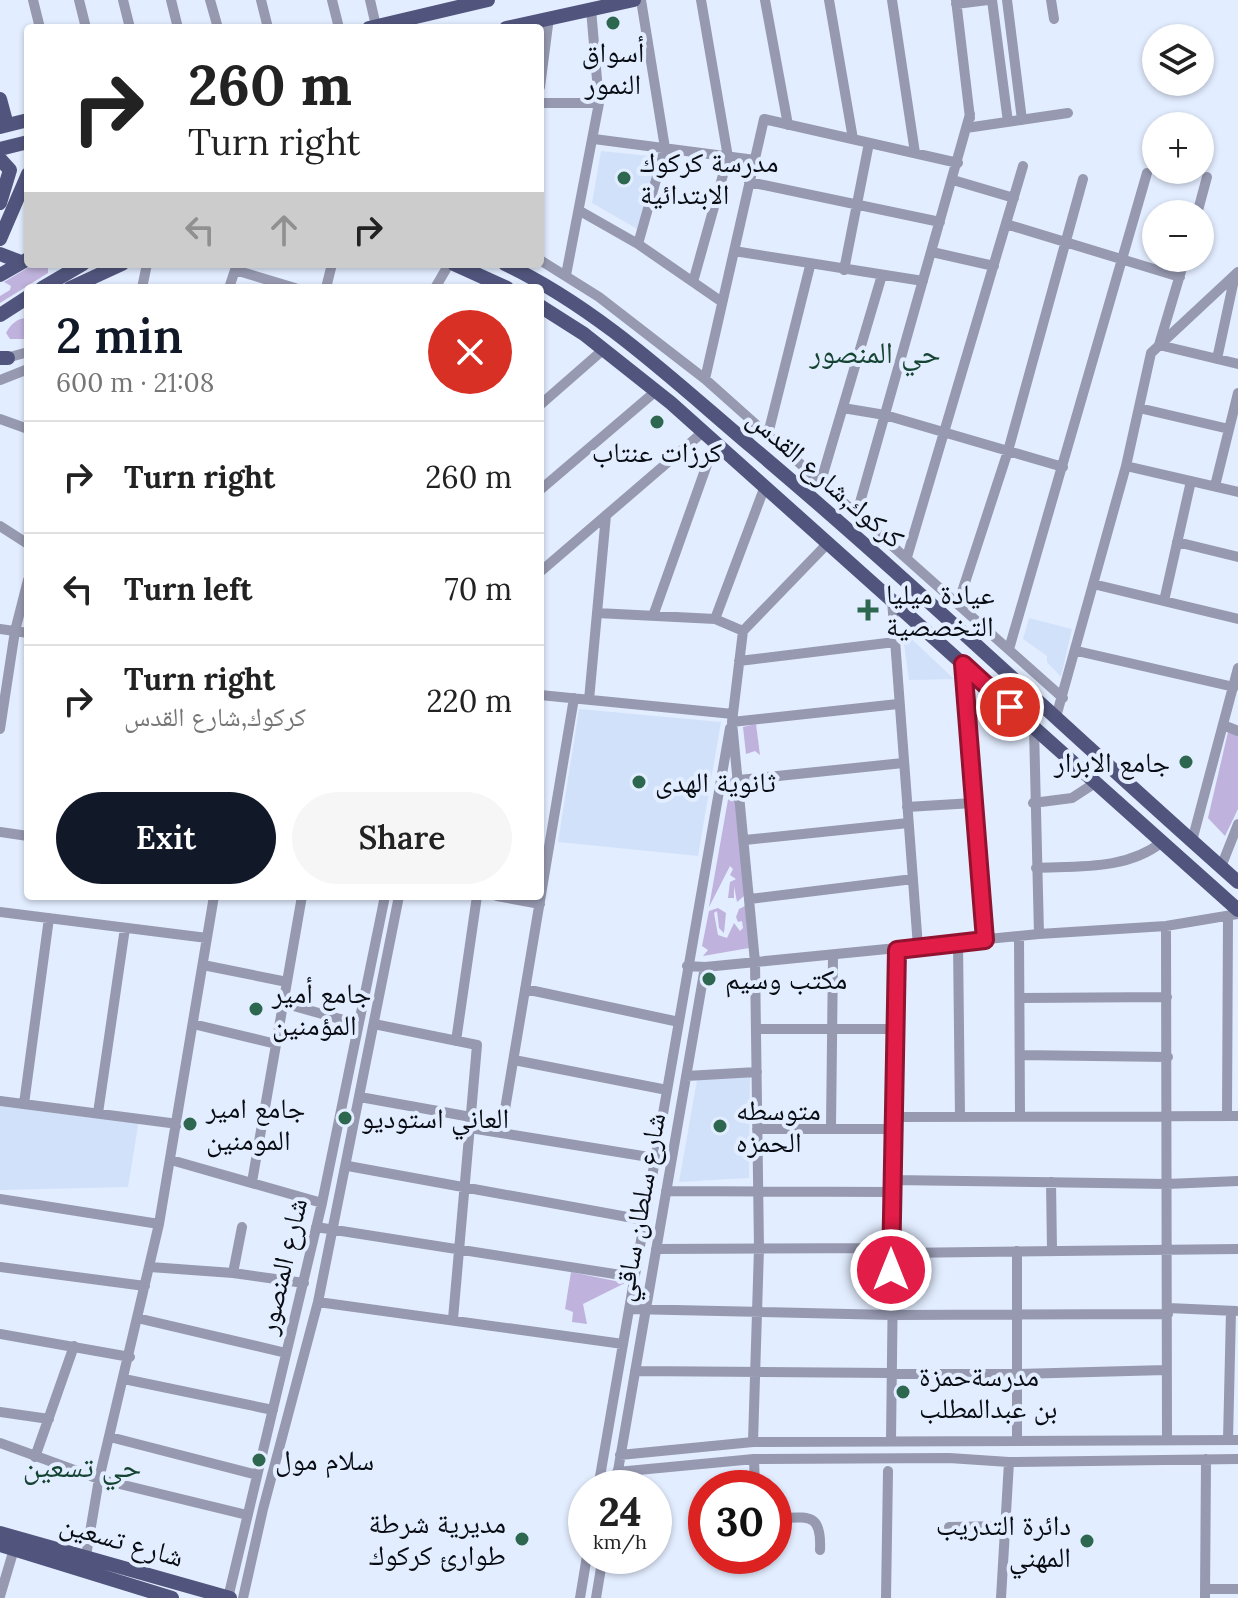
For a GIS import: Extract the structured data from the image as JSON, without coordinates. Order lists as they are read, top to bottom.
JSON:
{
  "streets": {
    "main road": ["كركوك,شارع القدس", "شارع تسعين"],
    "street": ["شارع سلطان ساقي", "شارع المنصور"]
  },
  "crossings": [
    ["شارع المنصور", "شارع تسعين"]
  ],
  "districts": ["حي المنصور", "حي تسعين"],
  "places": {
    "other": [
      "أسواق النمور",
      "مدرسة كركوك الابتدائية",
      "كرزات عنتاب",
      "جامع الابرار",
      "ثانوية الهدى",
      "مكتب وسيم",
      "جامع أمير المؤمنين",
      "العاني استوديو",
      "جامع امير المومنين",
      "متوسطه الحمزه",
      "مدرسةحمزة بن عبدالمطلب",
      "سلام مول",
      "مديرية شرطة طوارئ كركوك",
      "دائرة التدريب المهني"
    ],
    "health": ["عيادة ميليا التخصصية"]
  },
  "page": {
    "map_buttons": ["+", "−"],
    "turn": ["260 m", "Turn right"],
    "heading": ["2 min", "600 m · 21:08"],
    "list": [
      {
        "name": "Turn right",
        "value": "260 m"
      },
      {
        "name": "Turn left",
        "value": "70 m"
      },
      {
        "name": "Turn right",
        "note": "كركوك,شارع القدس",
        "value": "220 m"
      }
    ],
    "buttons": ["Exit", "Share"],
    "speed": "24 km/h",
    "limit": "30"
  }
}
